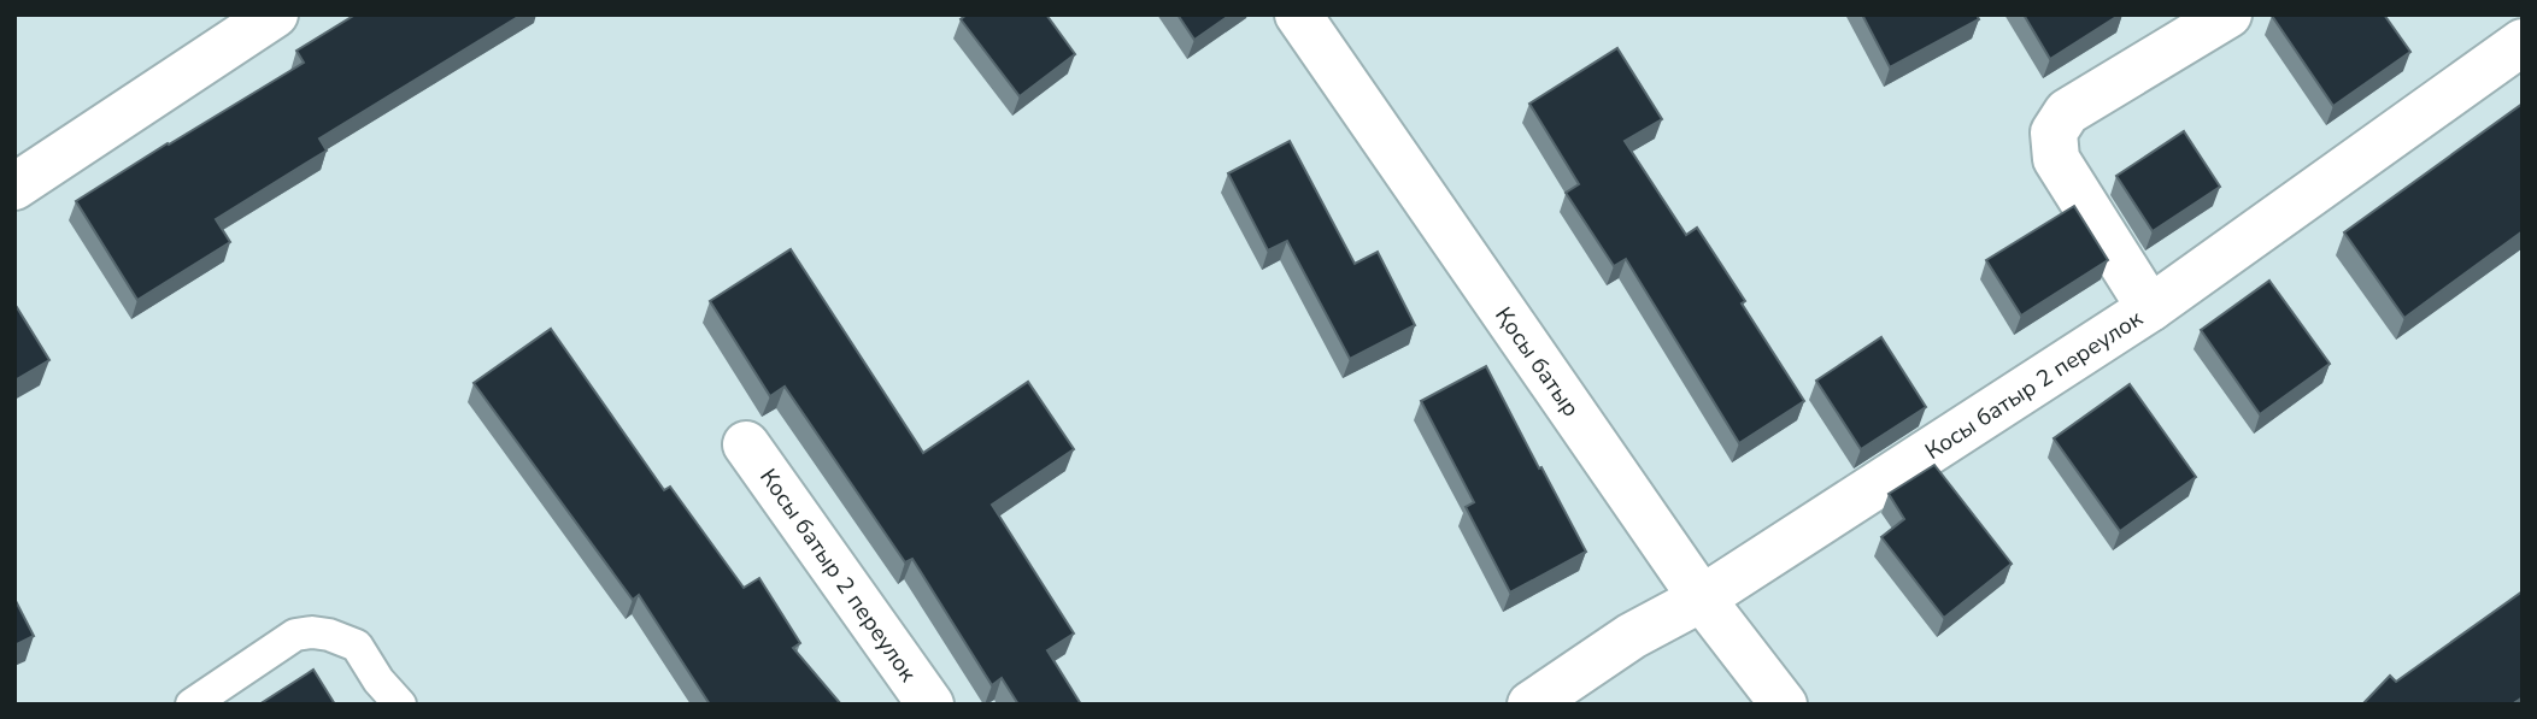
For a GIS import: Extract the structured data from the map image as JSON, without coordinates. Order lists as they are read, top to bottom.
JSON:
{
  "streets": {
    "street": ["Қосы батыр", "Косы батыр 2 переулок"]
  },
  "crossings": [
    ["Қосы батыр", "Косы батыр 2 переулок"]
  ]
}
